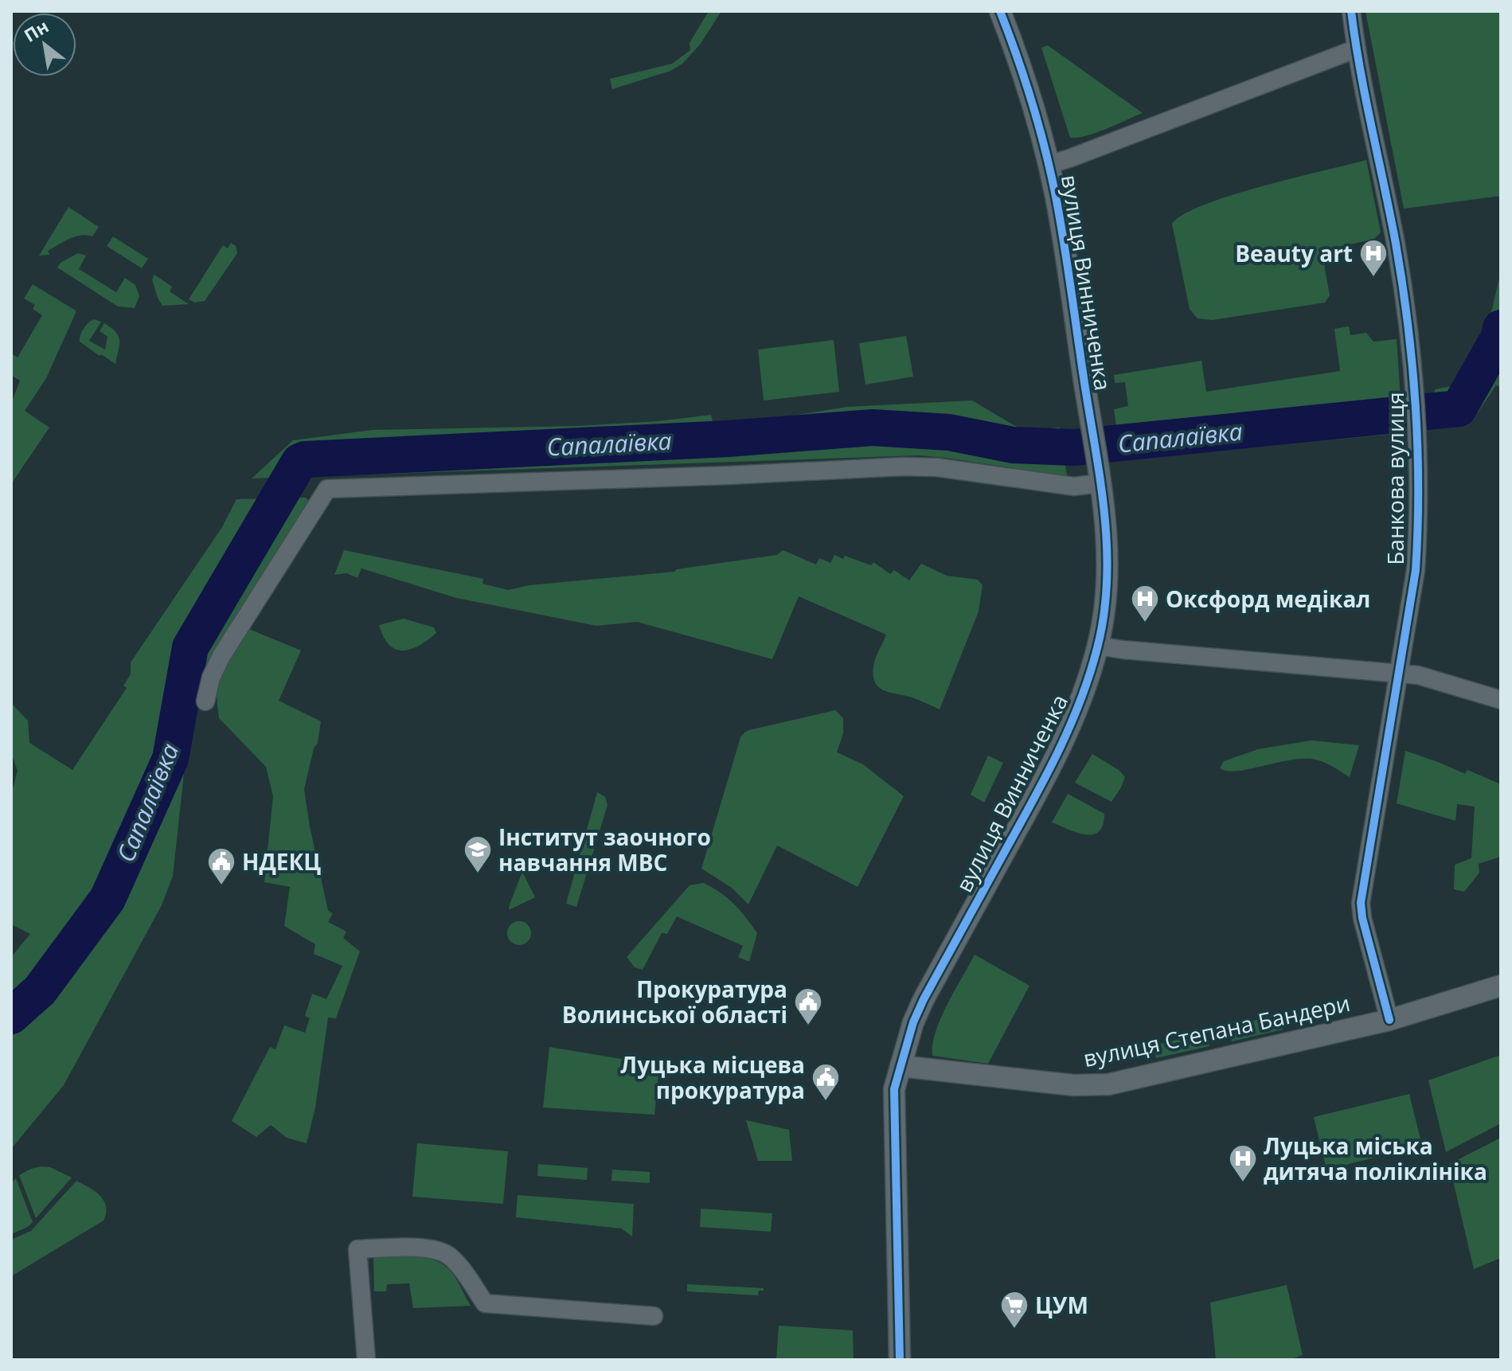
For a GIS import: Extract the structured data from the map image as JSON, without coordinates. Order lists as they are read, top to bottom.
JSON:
{
  "streets": {
    "street": ["вулиця Винниченка", "Банкова вулиця", "вулиця Степана Бандери"]
  },
  "crossings": [
    ["вулиця Винниченка", "вулиця Степана Бандери"],
    ["Банкова вулиця", "вулиця Степана Бандери"]
  ],
  "water": ["Сапалаївка"],
  "places": {
    "hospital": ["Beauty art", "Оксфорд медікал", "Луцька міська дитяча поліклініка"],
    "school or university": ["Інститут заочного навчання МВС"],
    "public building": ["НДЕКЦ", "Прокуратура Волинської області", "Луцька місцева прокуратура"],
    "supermarket": ["ЦУМ"]
  },
  "north": "top left"
}
